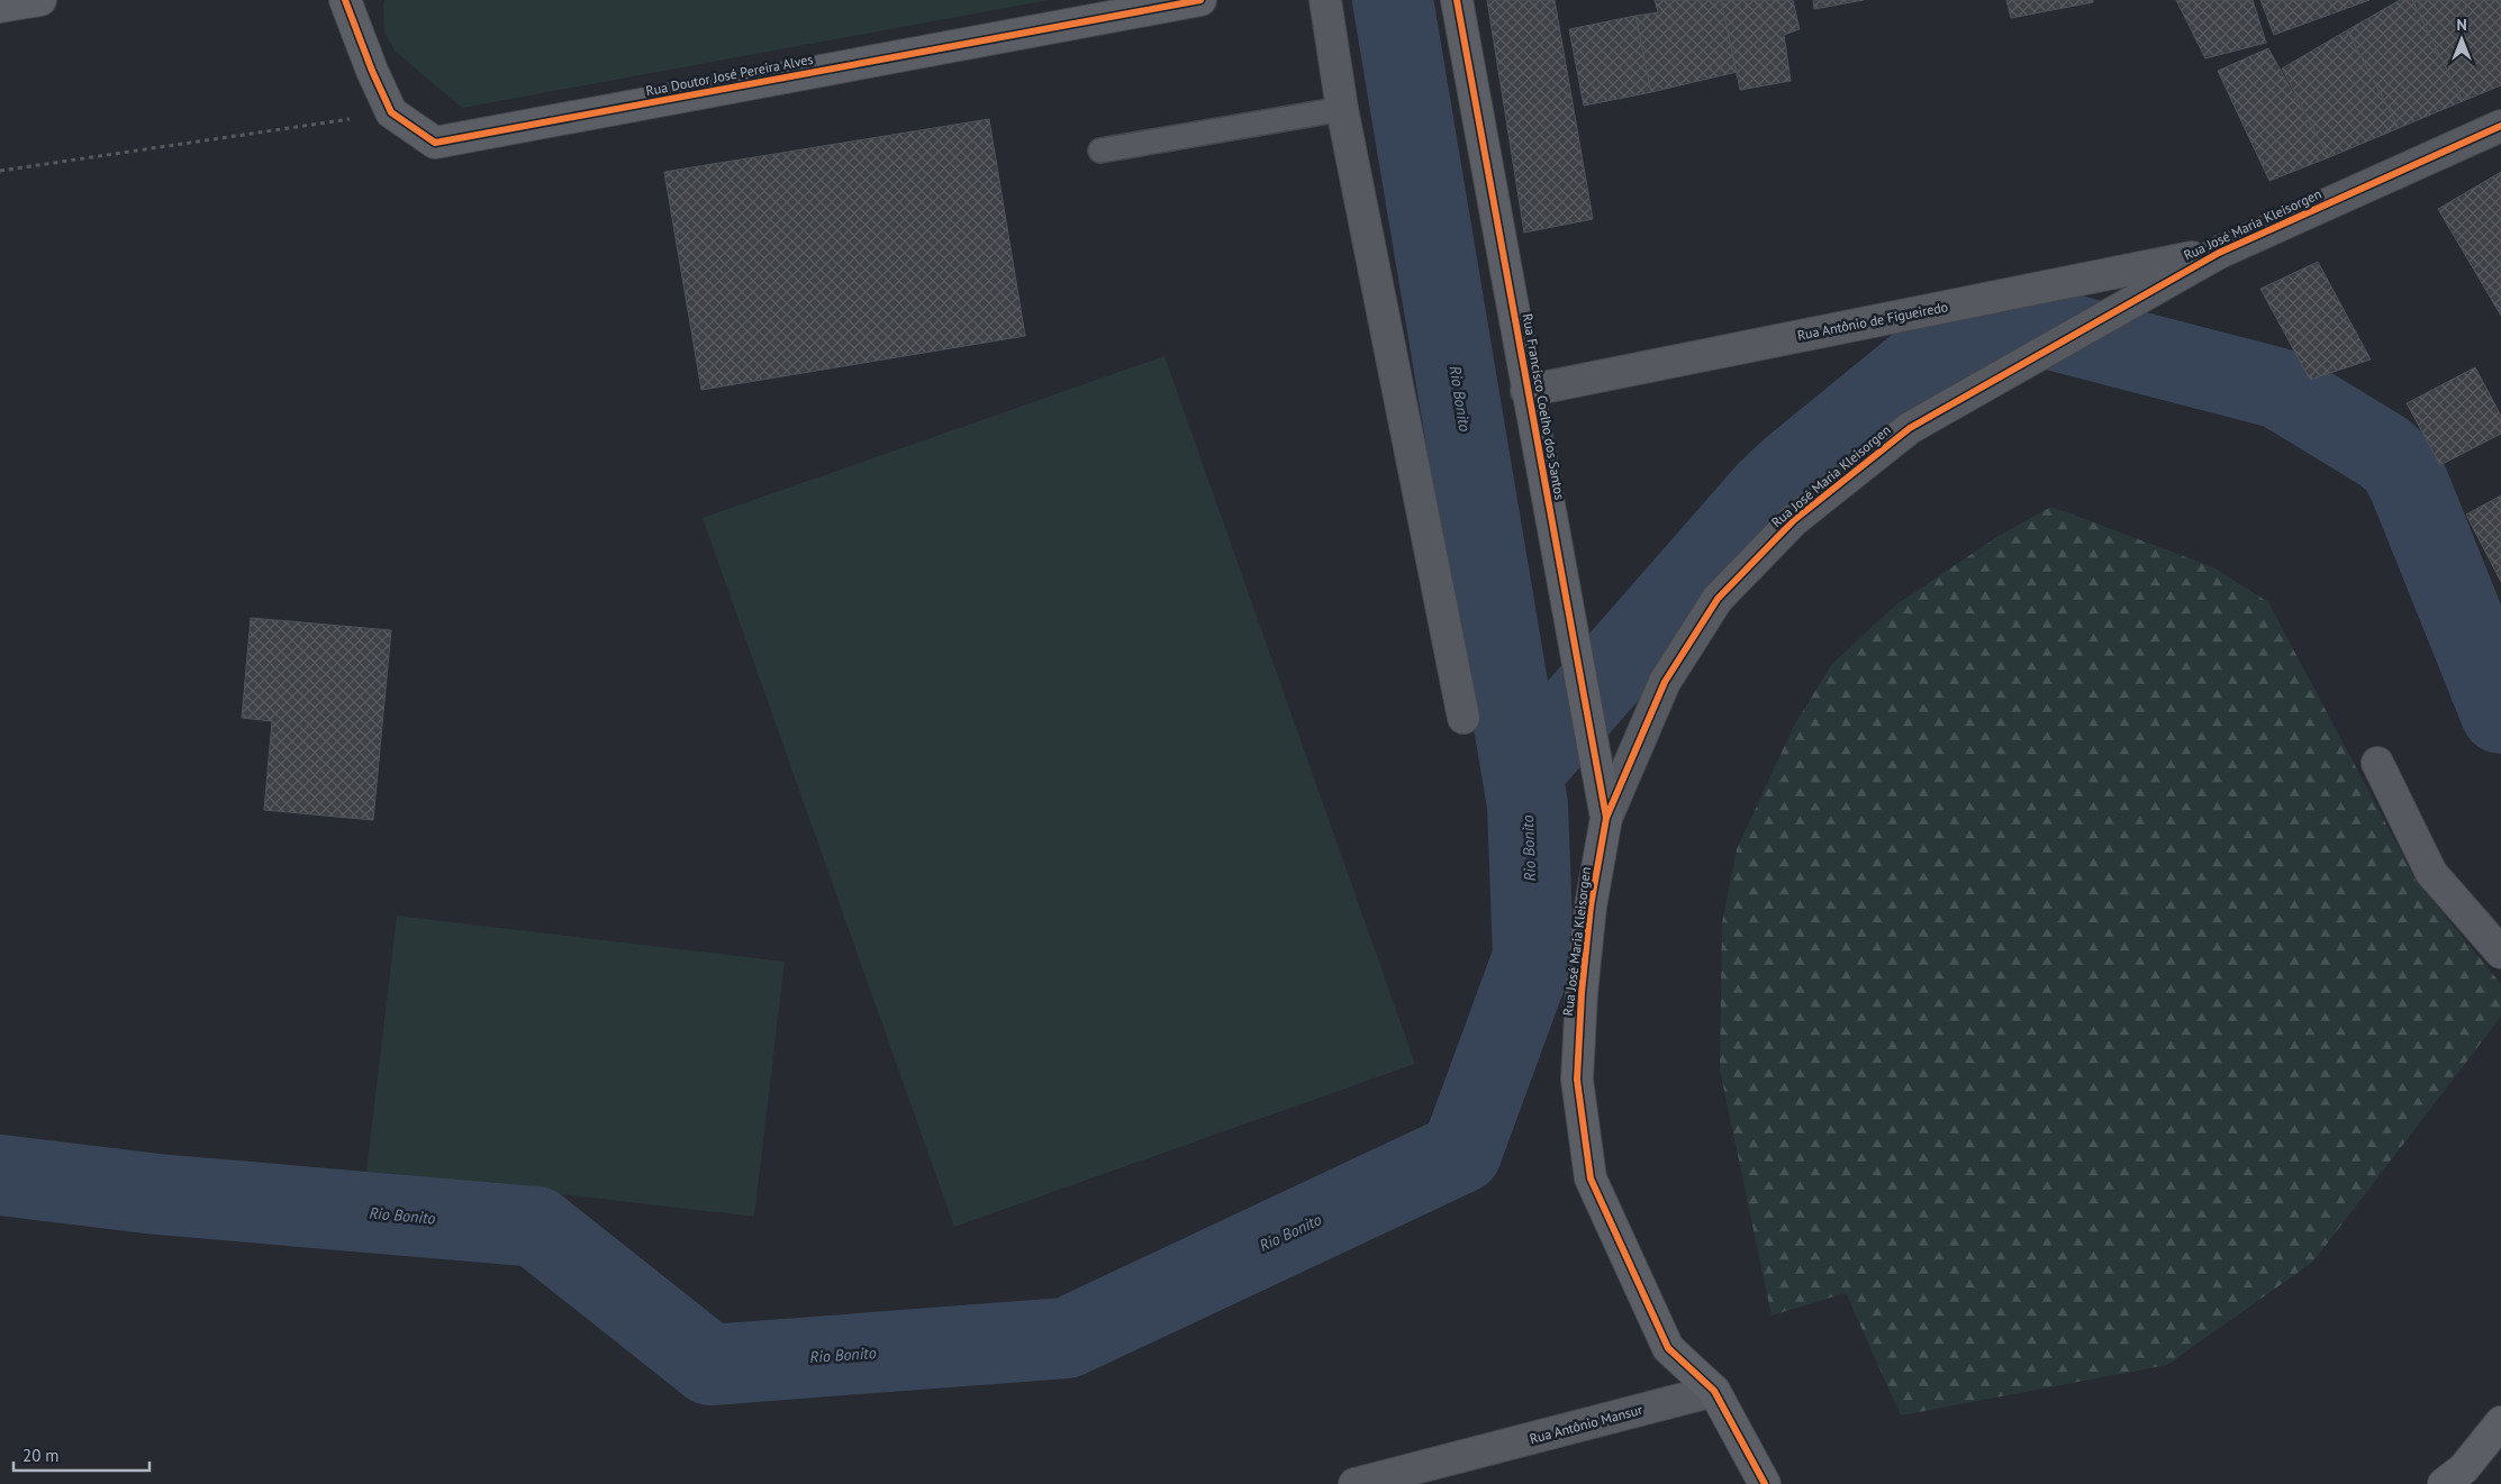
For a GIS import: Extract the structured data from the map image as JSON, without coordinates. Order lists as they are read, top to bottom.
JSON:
{
  "streets": {
    "street": [
      "Rua Doutor José Pereira Alves",
      "Rua José Maria Kleisorgen",
      "Rua Antônio de Figueiredo",
      "Rua Francisco Coelho dos Santos",
      "Rua Antônio Mansur"
    ]
  },
  "crossings": [
    ["Rua José Maria Kleisorgen", "Rua Antônio de Figueiredo"],
    ["Rua José Maria Kleisorgen", "Rua Francisco Coelho dos Santos"],
    ["Rua José Maria Kleisorgen", "Rua Antônio Mansur"],
    ["Rua Antônio de Figueiredo", "Rua Francisco Coelho dos Santos"]
  ],
  "water": ["Rio Bonito"],
  "scale_bar": "20 m",
  "north": "top"
}
